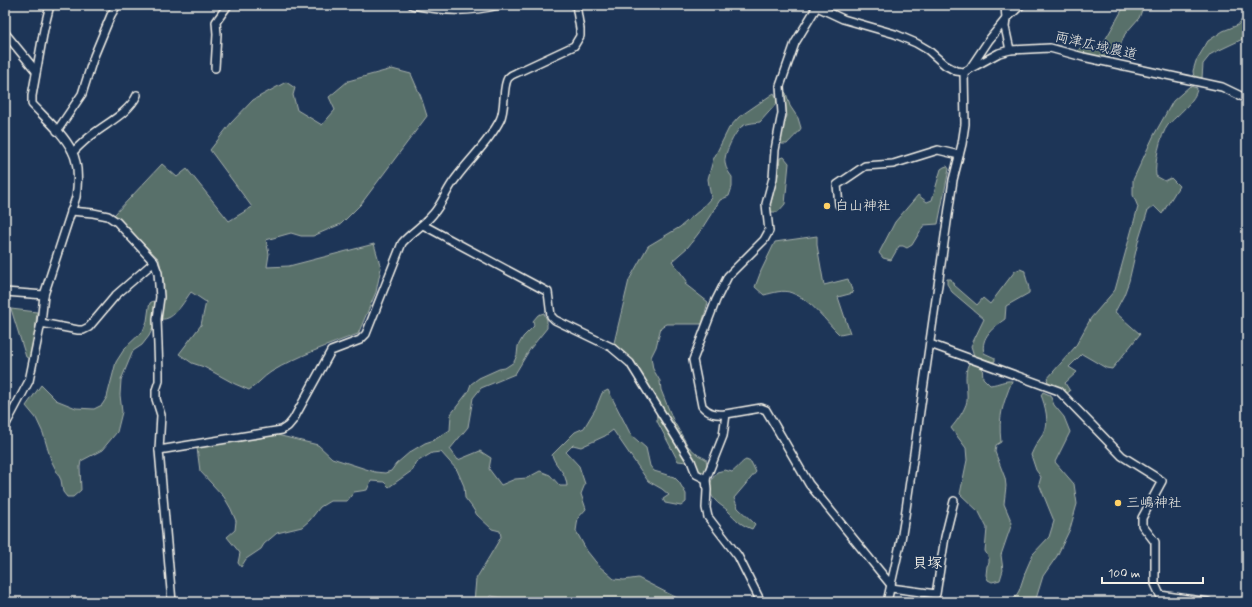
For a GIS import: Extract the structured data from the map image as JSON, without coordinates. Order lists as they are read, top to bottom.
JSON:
{
  "streets": {
    "street": ["両津広域農道"]
  },
  "districts": ["貝塚"],
  "places": ["白山神社", "三嶋神社"],
  "scale_bar": "100 m"
}
